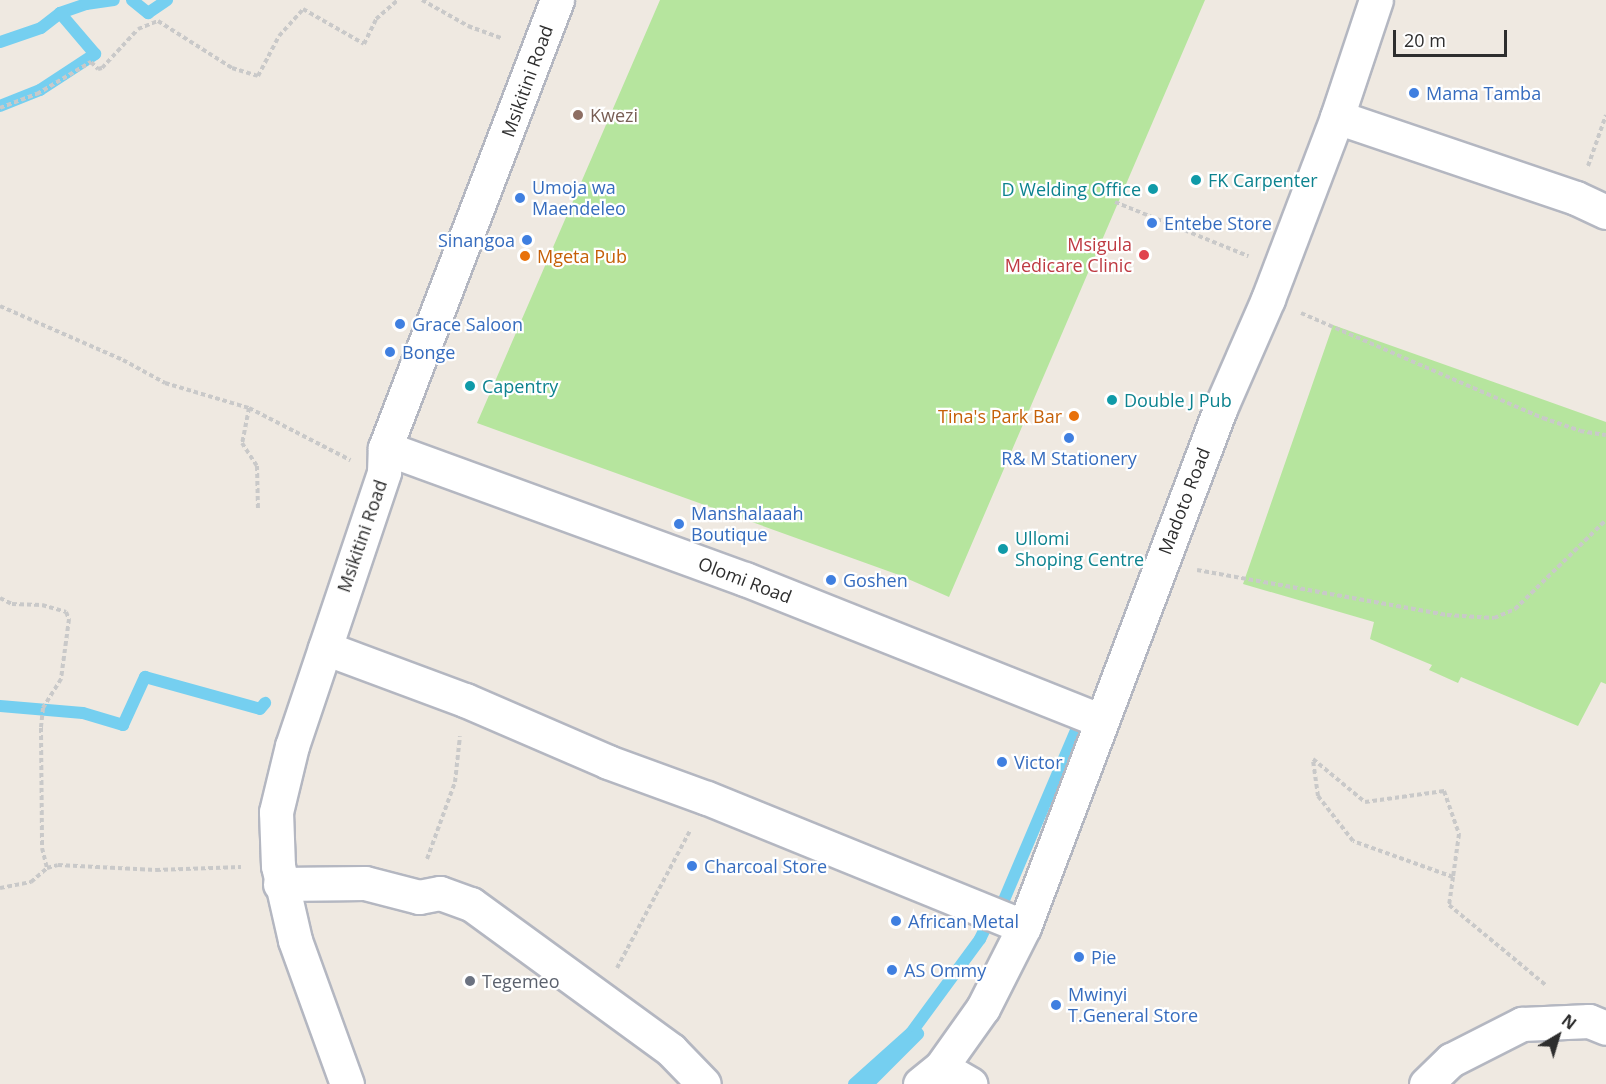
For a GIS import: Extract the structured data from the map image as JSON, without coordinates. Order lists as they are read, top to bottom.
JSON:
{
  "streets": {
    "street": ["Msikitini Road", "Madoto Road", "Olomi Road"]
  },
  "crossings": [
    ["Msikitini Road", "Olomi Road"],
    ["Madoto Road", "Olomi Road"]
  ],
  "places": [
    "Mama Tamba",
    "Kwezi",
    "FK Carpenter",
    "D Welding Office",
    "Umoja wa Maendeleo",
    "Entebe Store",
    "Sinangoa",
    "Msigula Medicare Clinic",
    "Mgeta Pub",
    "Grace Saloon",
    "Bonge",
    "Capentry",
    "Double J Pub",
    "Tina's Park Bar",
    "R& M Stationery",
    "Manshalaaah Boutique",
    "Ullomi Shoping Centre",
    "Goshen",
    "Victor",
    "Charcoal Store",
    "African Metal",
    "Pie",
    "AS Ommy",
    "Tegemeo",
    "Mwinyi T.General Store"
  ],
  "scale_bar": "20 m",
  "north": "top right"
}
